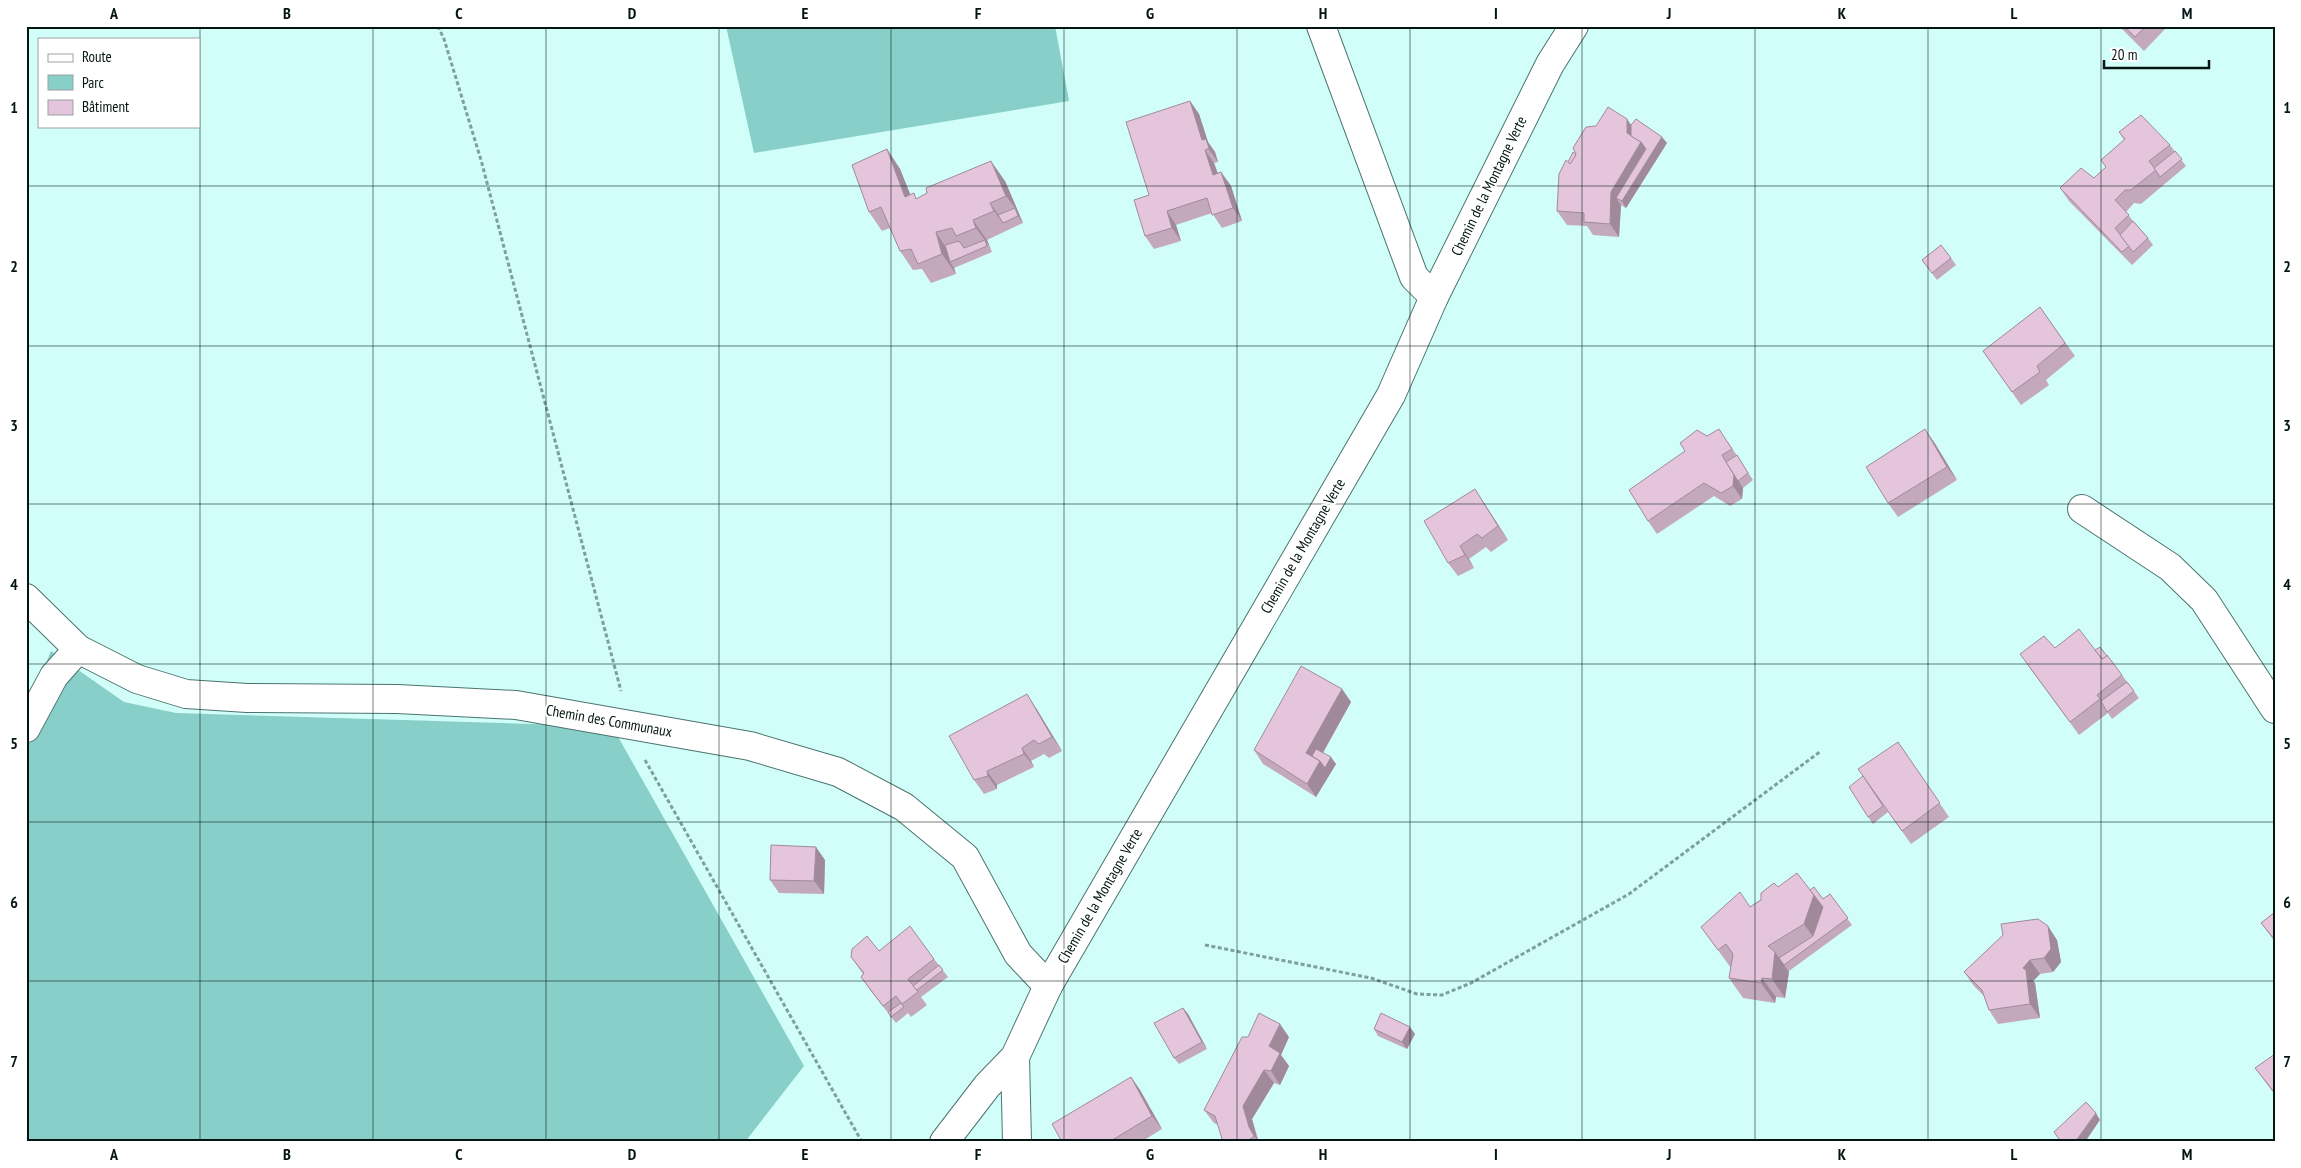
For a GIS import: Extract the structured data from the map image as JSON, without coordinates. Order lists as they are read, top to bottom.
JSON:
{
  "streets": {
    "street": ["Chemin de la Montagne Verte", "Chemin des Communaux"]
  },
  "crossings": [
    ["Chemin de la Montagne Verte", "Chemin des Communaux"]
  ],
  "legend": ["Route", "Parc", "Bâtiment"],
  "scale_bar": "20 m",
  "grid": {
    "columns": [
      "A",
      "B",
      "C",
      "D",
      "E",
      "F",
      "G",
      "H",
      "I",
      "J",
      "K",
      "L",
      "M"
    ],
    "rows": [
      "1",
      "2",
      "3",
      "4",
      "5",
      "6",
      "7"
    ]
  }
}
